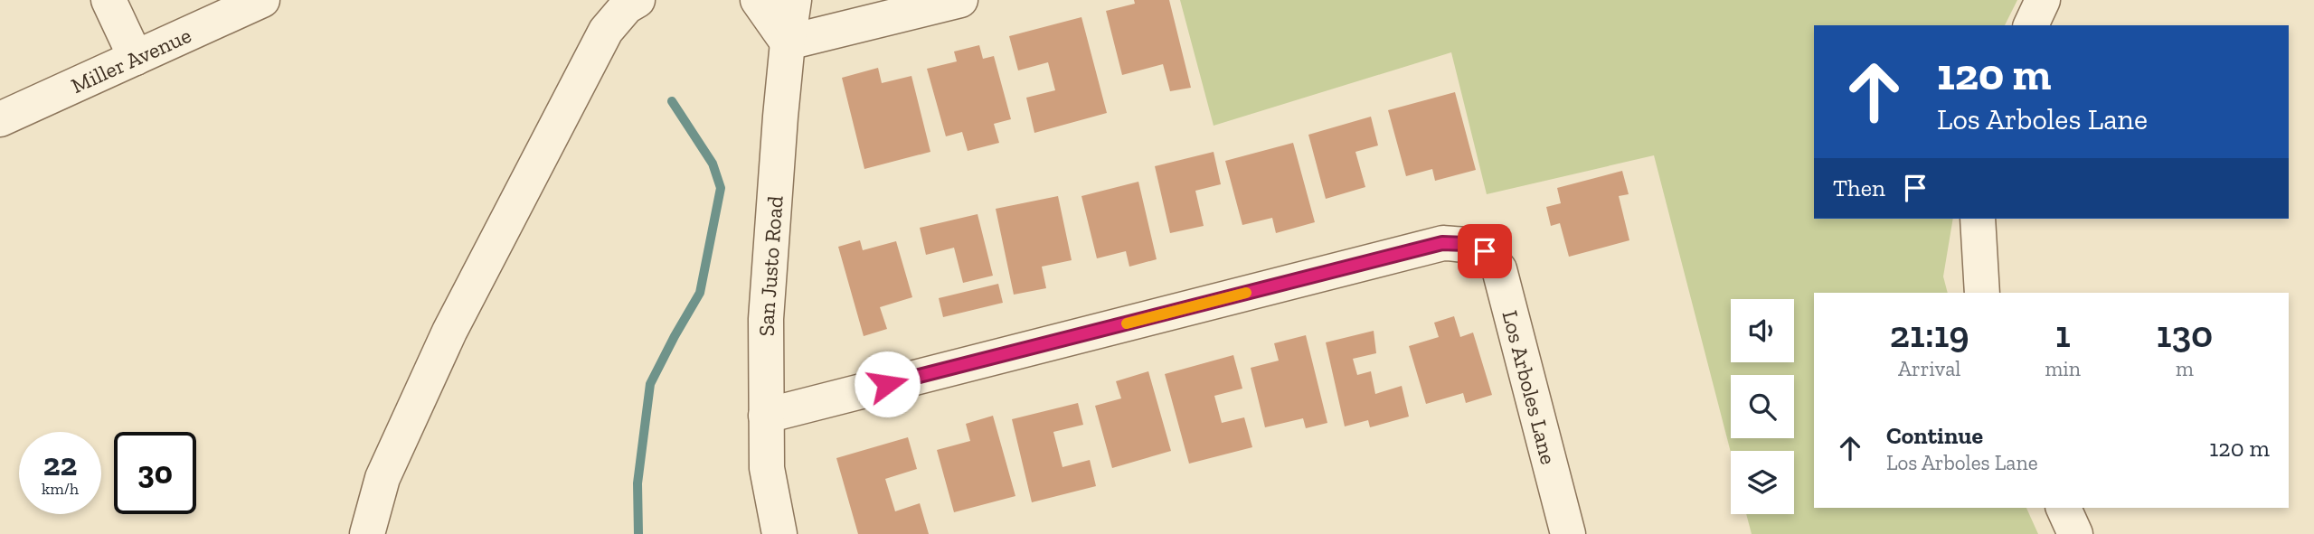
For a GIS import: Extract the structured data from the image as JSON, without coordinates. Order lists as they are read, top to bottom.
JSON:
{
  "streets": {
    "street": ["Miller Avenue", "San Justo Road", "Los Arboles Lane"]
  },
  "crossings": [
    ["San Justo Road", "Los Arboles Lane"]
  ],
  "page": {
    "turn": ["120 m", "Los Arboles Lane"],
    "then": "Then",
    "eta": [
      "21:19",
      "Arrival",
      "1",
      "min",
      "130",
      "m"
    ],
    "list": [
      {
        "name": "Continue",
        "note": "Los Arboles Lane",
        "value": "120 m"
      }
    ],
    "speed": "22 km/h",
    "limit": "30"
  }
}
